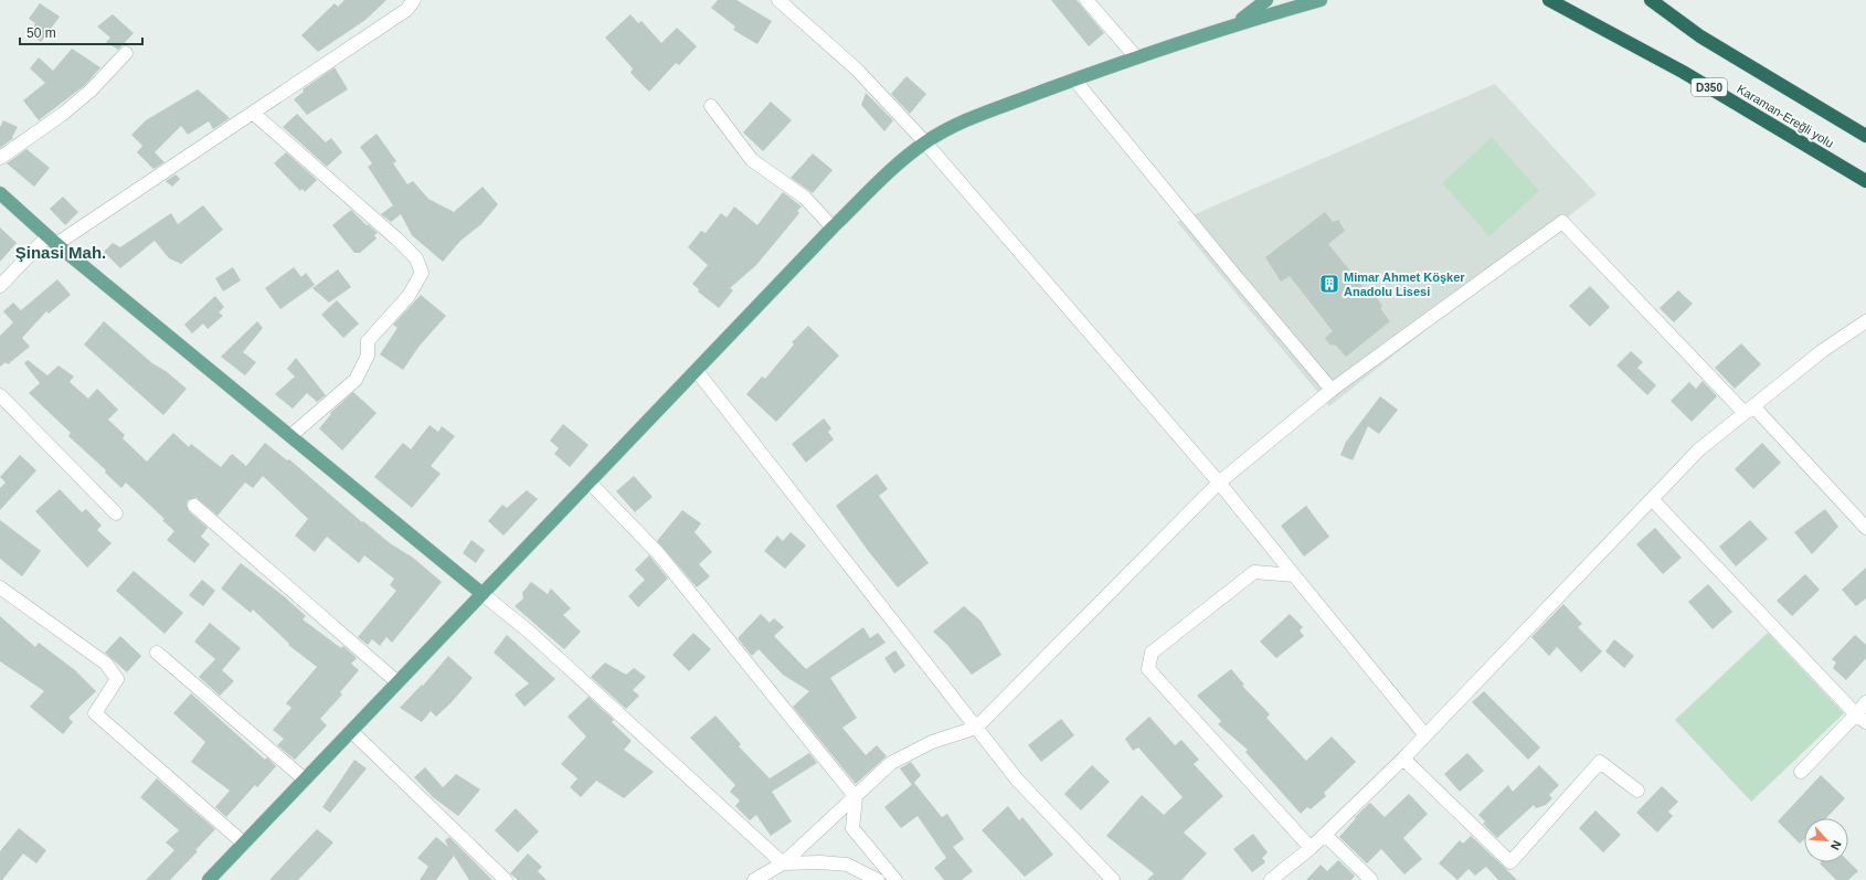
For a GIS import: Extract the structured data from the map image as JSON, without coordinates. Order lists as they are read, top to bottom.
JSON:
{
  "streets": {
    "highway": ["D350", "Karaman-Ereğli yolu"]
  },
  "districts": ["Şinasi Mah."],
  "places": {
    "building": ["Mimar Ahmet Köşker Anadolu Lisesi"]
  },
  "scale_bar": "50 m",
  "north": "bottom right"
}
